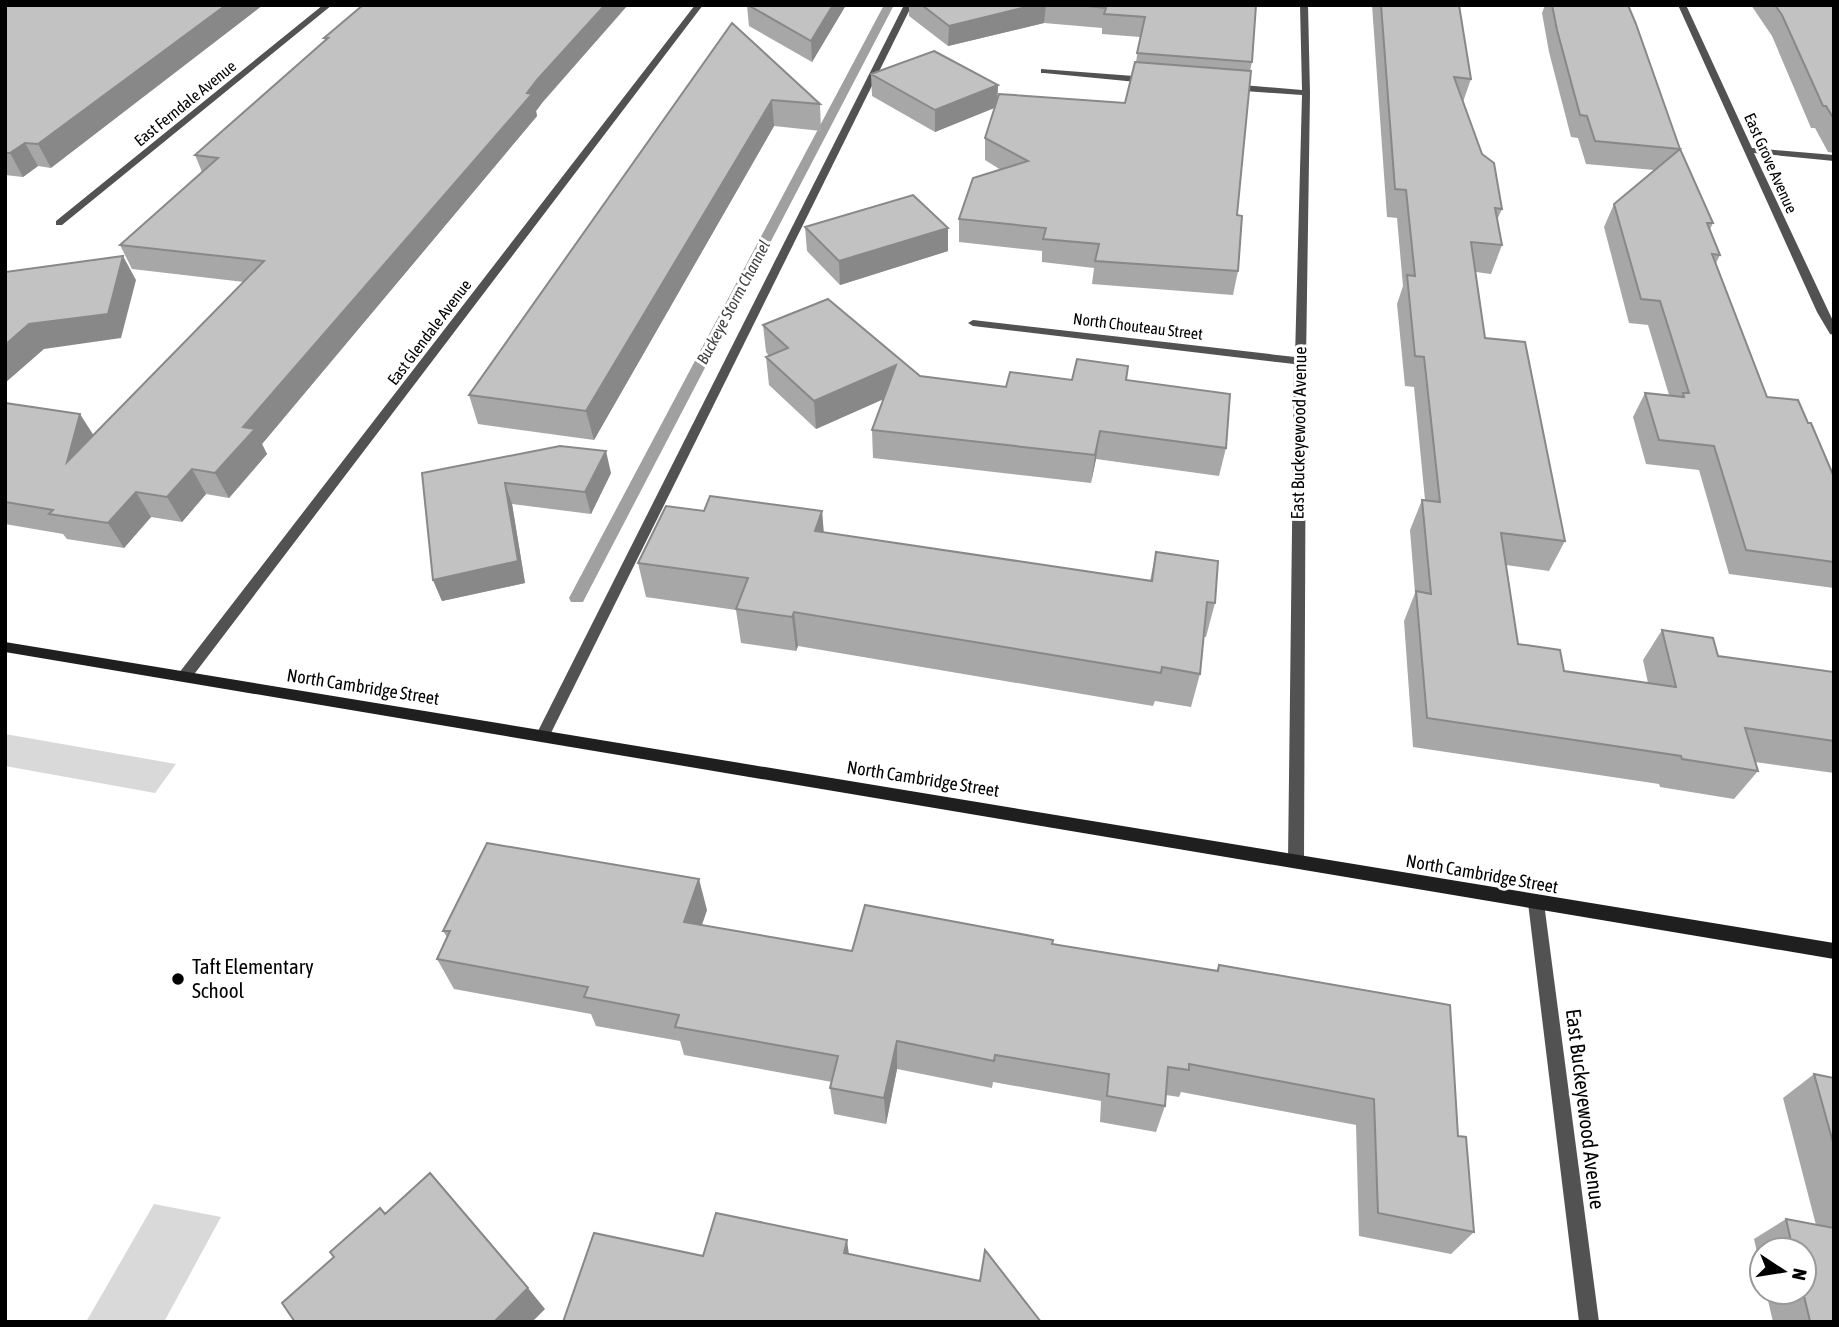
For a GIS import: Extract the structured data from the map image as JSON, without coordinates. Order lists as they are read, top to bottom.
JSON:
{
  "streets": {
    "street": [
      "East Ferndale Avenue",
      "East Grove Avenue",
      "North Chouteau Street",
      "East Glendale Avenue",
      "East Buckeyewood Avenue",
      "North Cambridge Street"
    ]
  },
  "crossings": [
    ["North Chouteau Street", "East Buckeyewood Avenue"],
    ["East Glendale Avenue", "North Cambridge Street"],
    ["East Buckeyewood Avenue", "North Cambridge Street"]
  ],
  "water": ["Buckeye Storm Channel"],
  "places": ["Taft Elementary School"],
  "north": "right"
}
